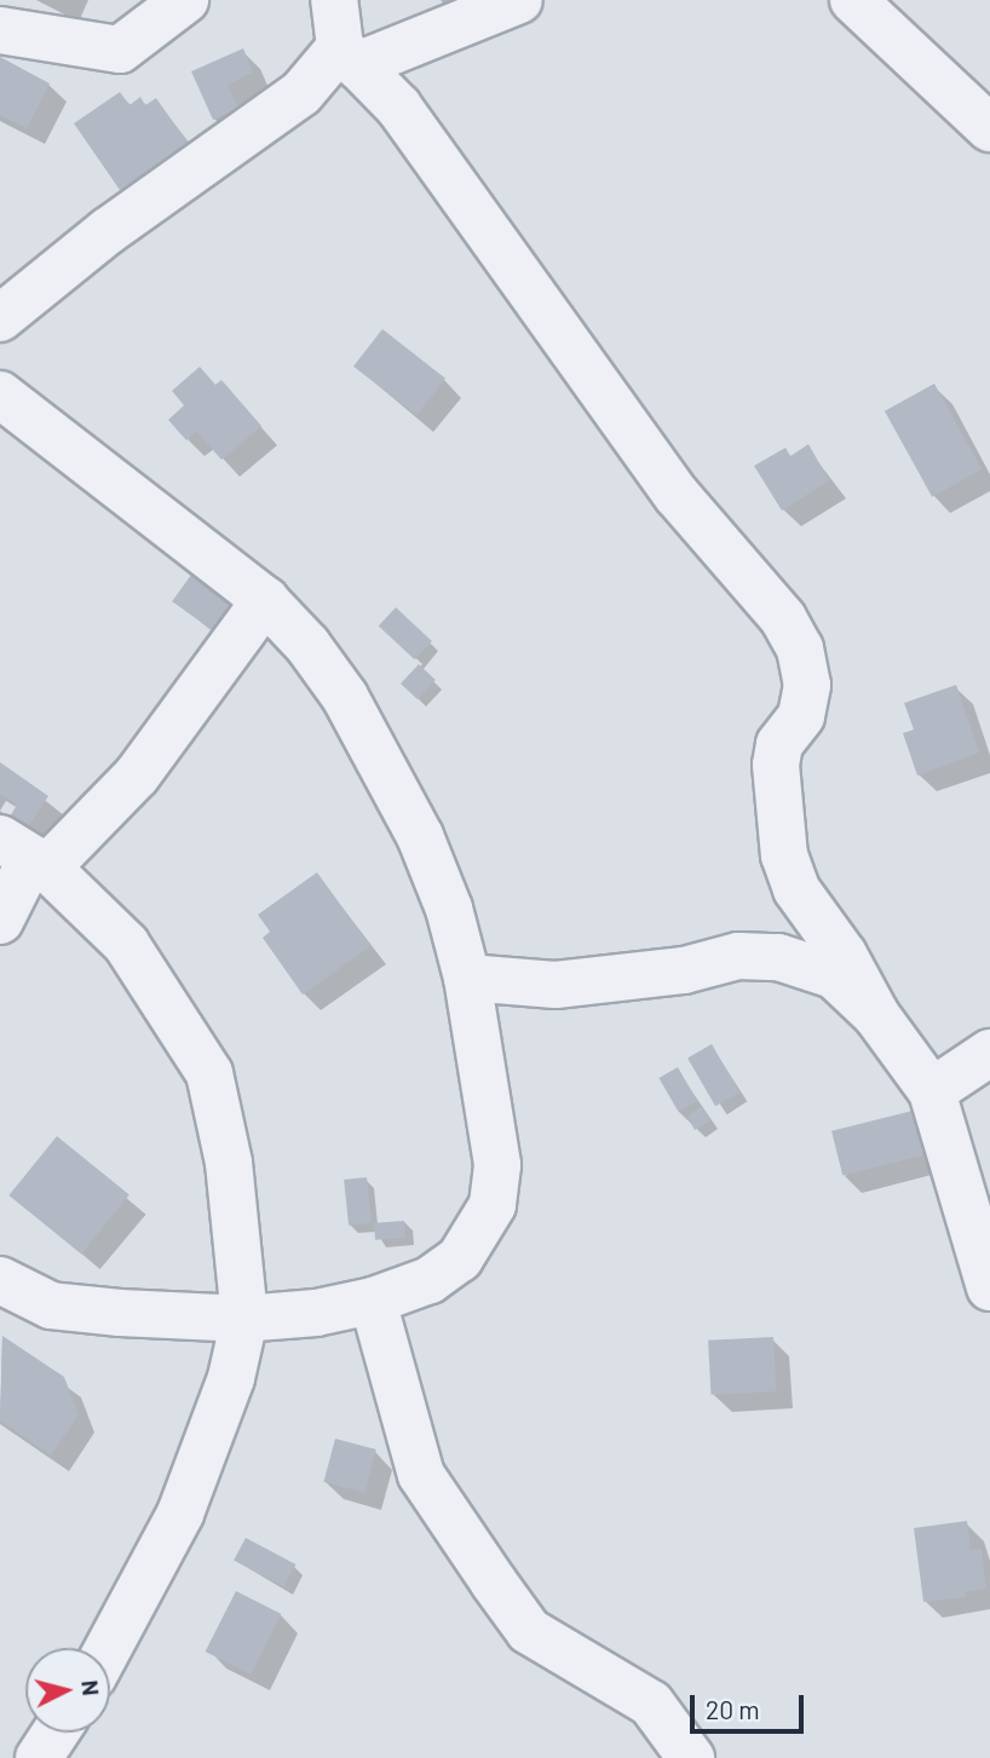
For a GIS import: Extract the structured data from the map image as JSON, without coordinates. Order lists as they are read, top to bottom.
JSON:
{
  "scale_bar": "20 m",
  "north": "right"
}
